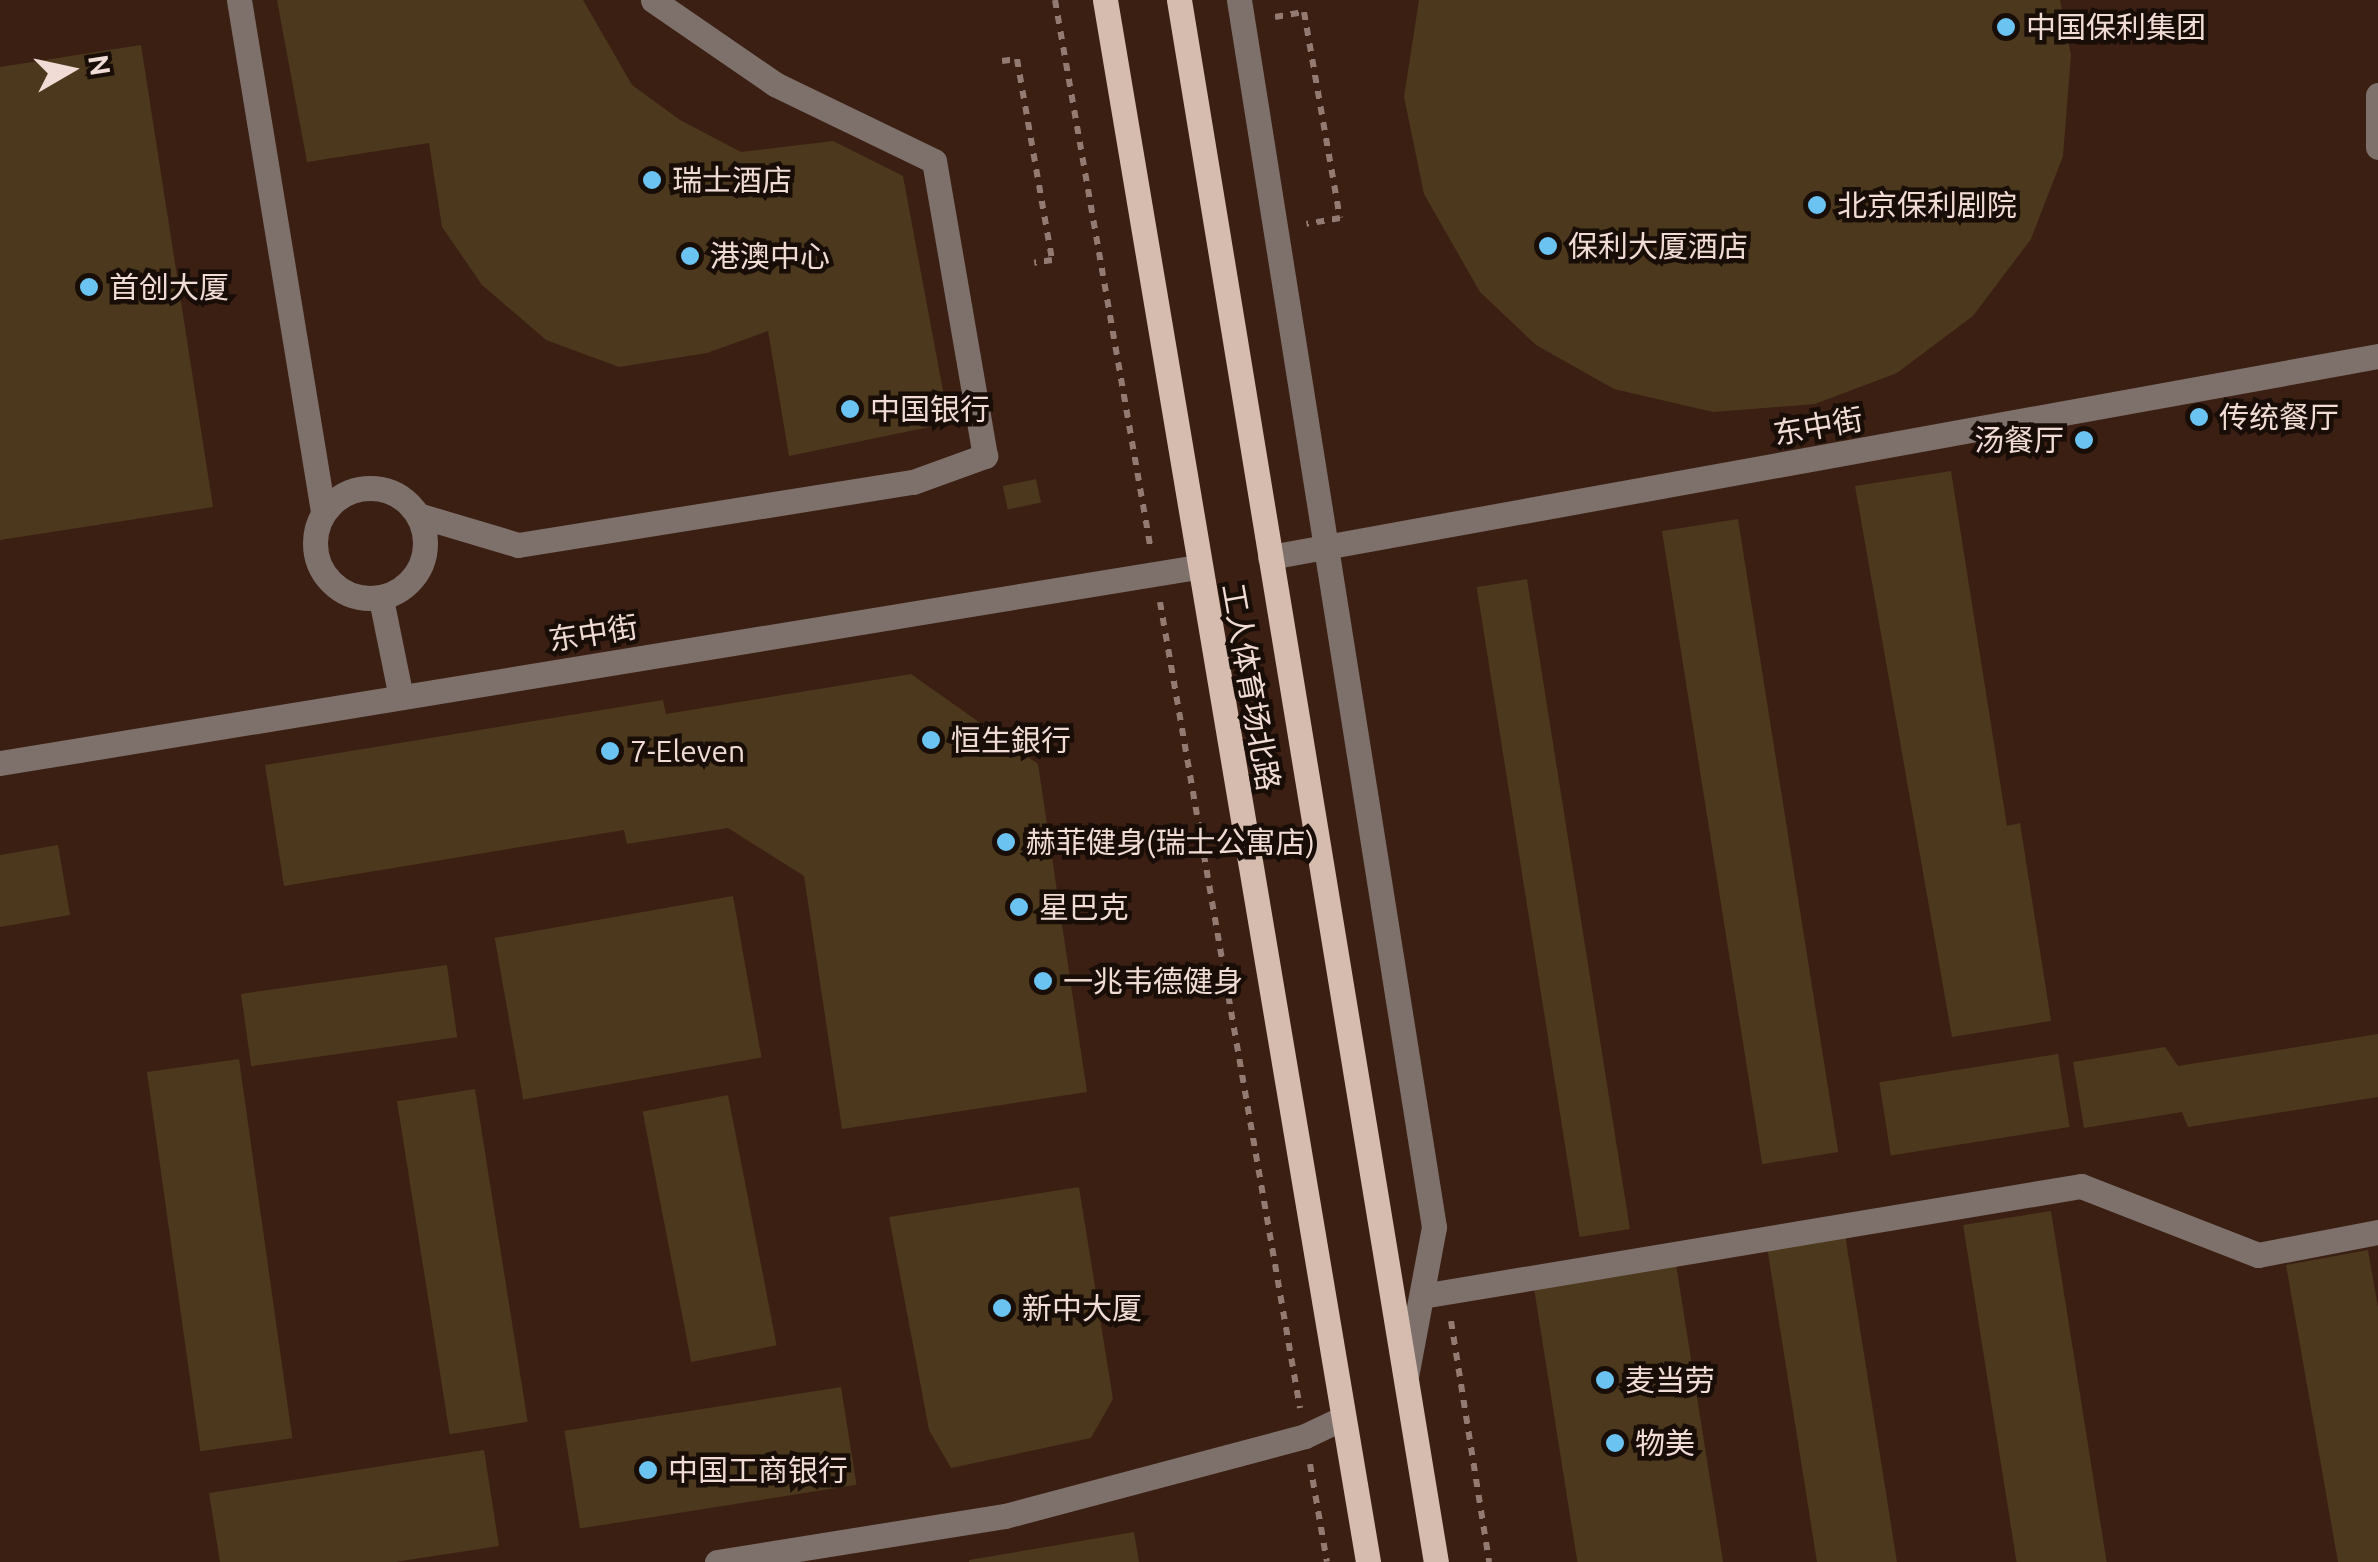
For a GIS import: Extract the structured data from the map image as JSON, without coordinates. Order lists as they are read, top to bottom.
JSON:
{
  "streets": {
    "main road": ["工人体育场北路"],
    "street": ["东中街"]
  },
  "crossings": [
    ["东中街", "工人体育场北路"]
  ],
  "places": [
    "中国保利集团",
    "瑞士酒店",
    "北京保利剧院",
    "保利大厦酒店",
    "港澳中心",
    "首创大厦",
    "中国银行",
    "传统餐厅",
    "汤餐厅",
    "恒生銀行",
    "7-Eleven",
    "赫菲健身(瑞士公寓店)",
    "星巴克",
    "一兆韦德健身",
    "新中大厦",
    "麦当劳",
    "物美",
    "中国工商银行"
  ],
  "north": "right"
}
